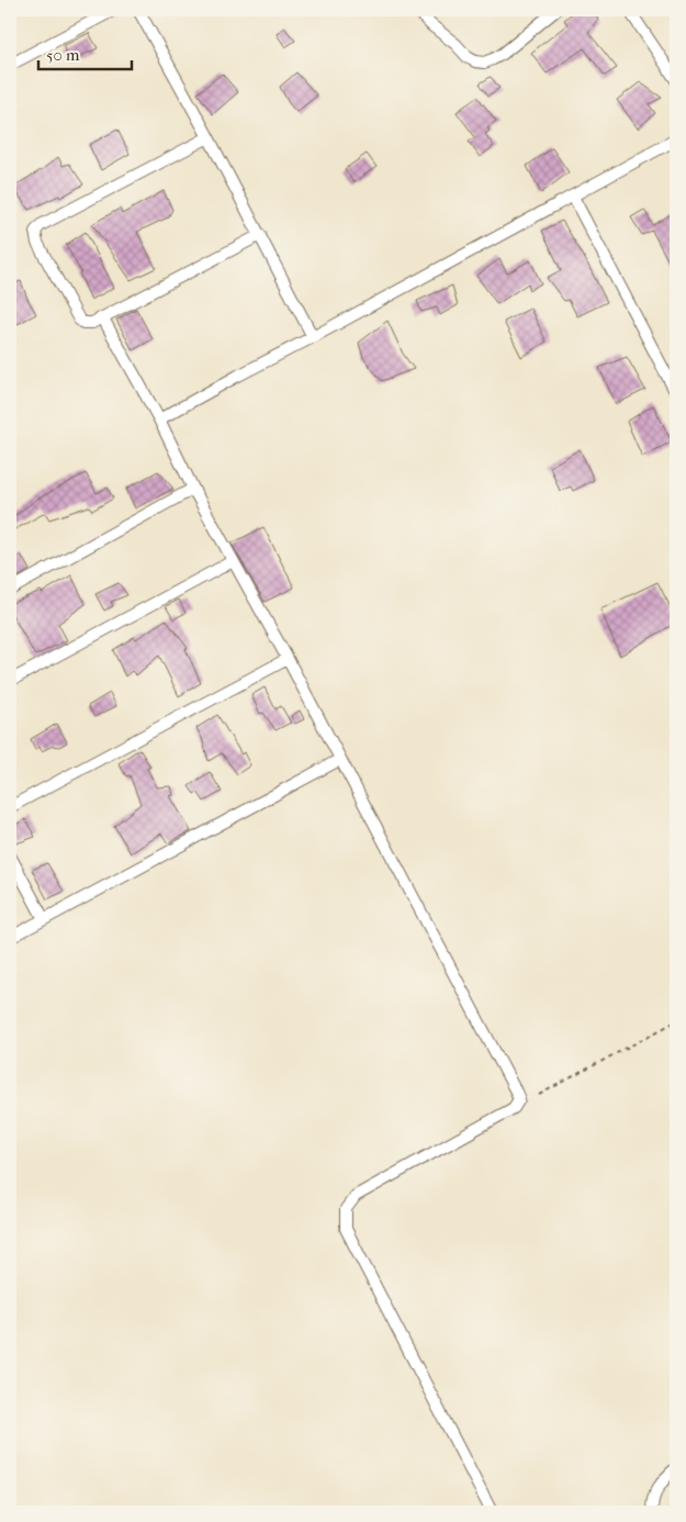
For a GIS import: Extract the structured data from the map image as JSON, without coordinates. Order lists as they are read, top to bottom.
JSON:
{
  "scale_bar": "50 m"
}
